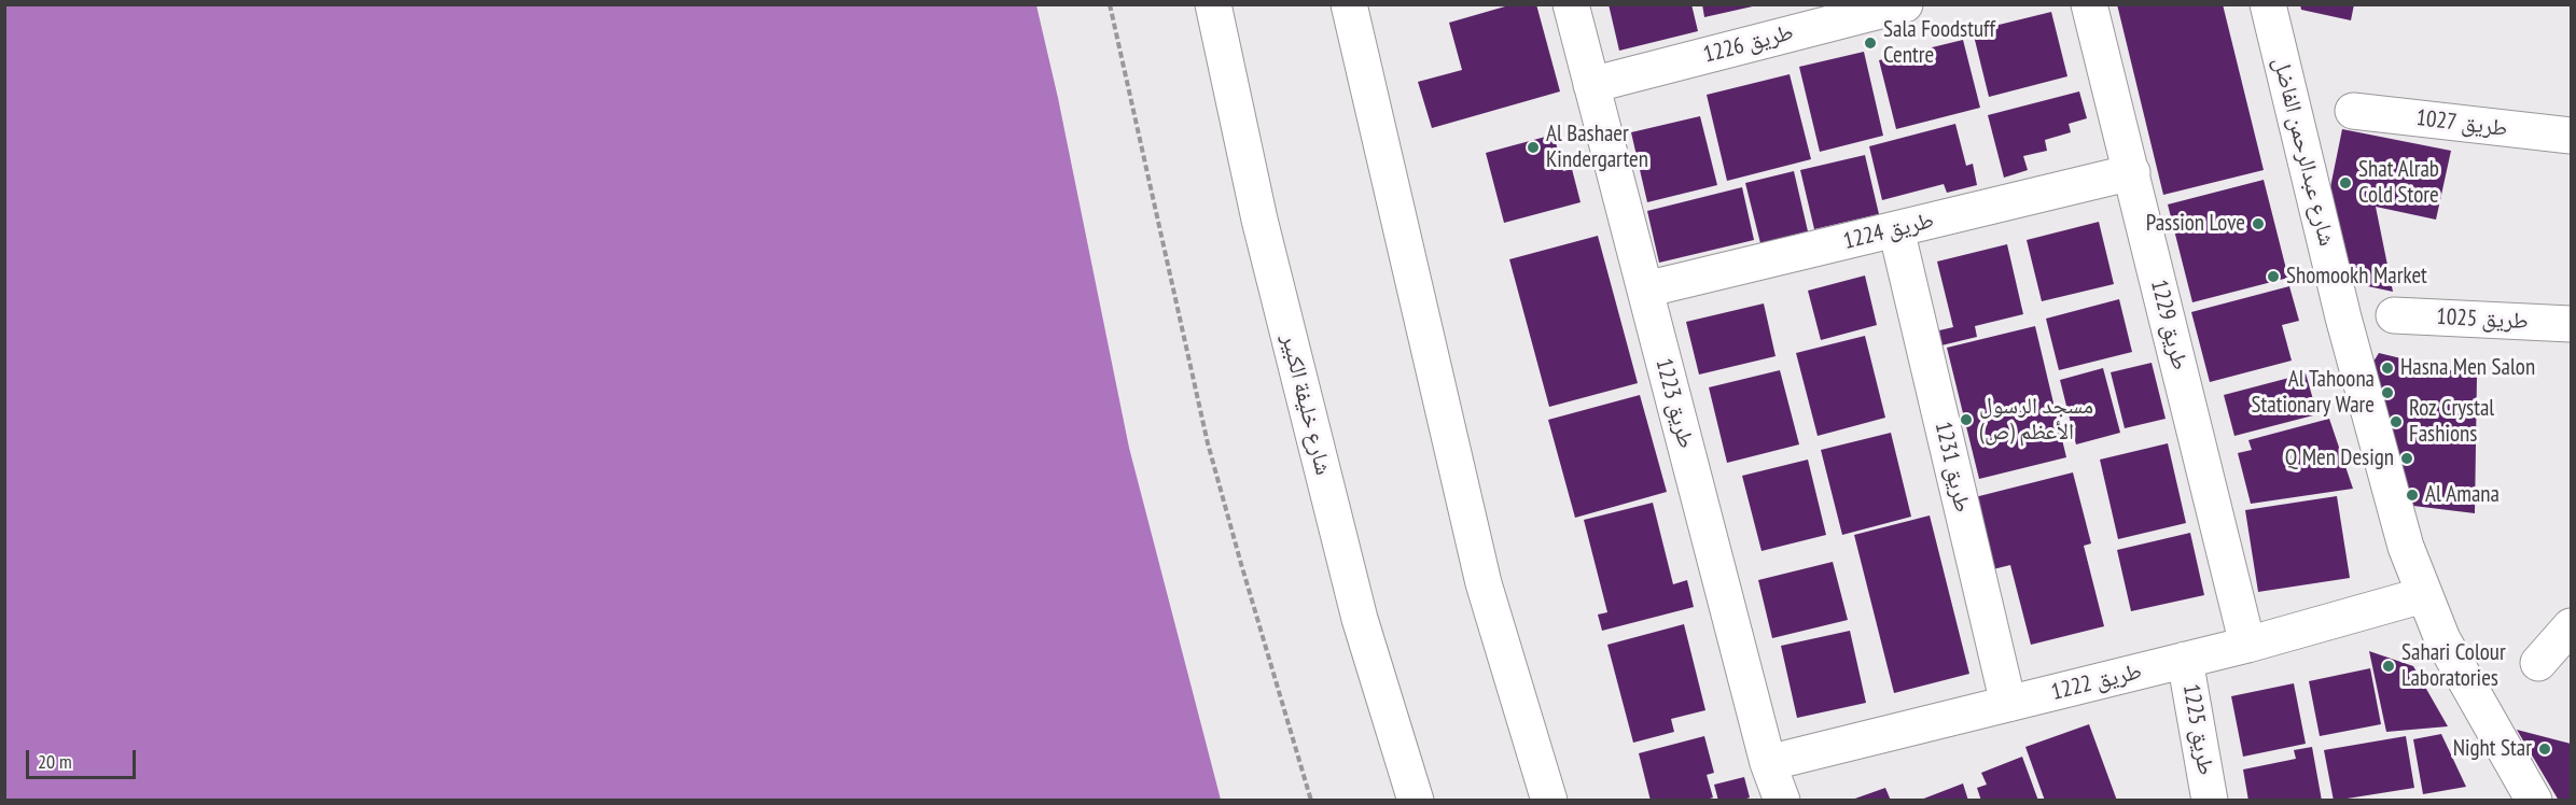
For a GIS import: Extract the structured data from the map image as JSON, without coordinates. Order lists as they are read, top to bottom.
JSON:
{
  "streets": {
    "street": [
      "طريق 1226",
      "طريق 1027",
      "شارع عبدالرحمن الفاضل",
      "طريق 1224",
      "طريق 1025",
      "طريق 1229",
      "طريق 1223",
      "شارع خليفة الكبير",
      "طريق 1231",
      "طريق 1222",
      "طريق 1225"
    ]
  },
  "crossings": [
    ["طريق 1226", "طريق 1223"],
    ["شارع عبدالرحمن الفاضل", "طريق 1222"],
    ["طريق 1224", "طريق 1229"],
    ["طريق 1224", "طريق 1223"],
    ["طريق 1224", "طريق 1231"],
    ["طريق 1229", "طريق 1222"],
    ["طريق 1223", "طريق 1222"],
    ["طريق 1231", "طريق 1222"],
    ["طريق 1222", "طريق 1225"]
  ],
  "places": [
    "Sala Foodstuff Centre",
    "Al Bashaer Kindergarten",
    "Shat Alrab Cold Store",
    "Passion Love",
    "Shomookh Market",
    "Hasna Men Salon",
    "Al Tahoona Stationary Ware",
    "مسجد الرسول الأعظم (ص)",
    "Roz Crystal Fashions",
    "Q Men Design",
    "Al Amana",
    "Sahari Colour Laboratories",
    "Night Star"
  ],
  "scale_bar": "20 m"
}
